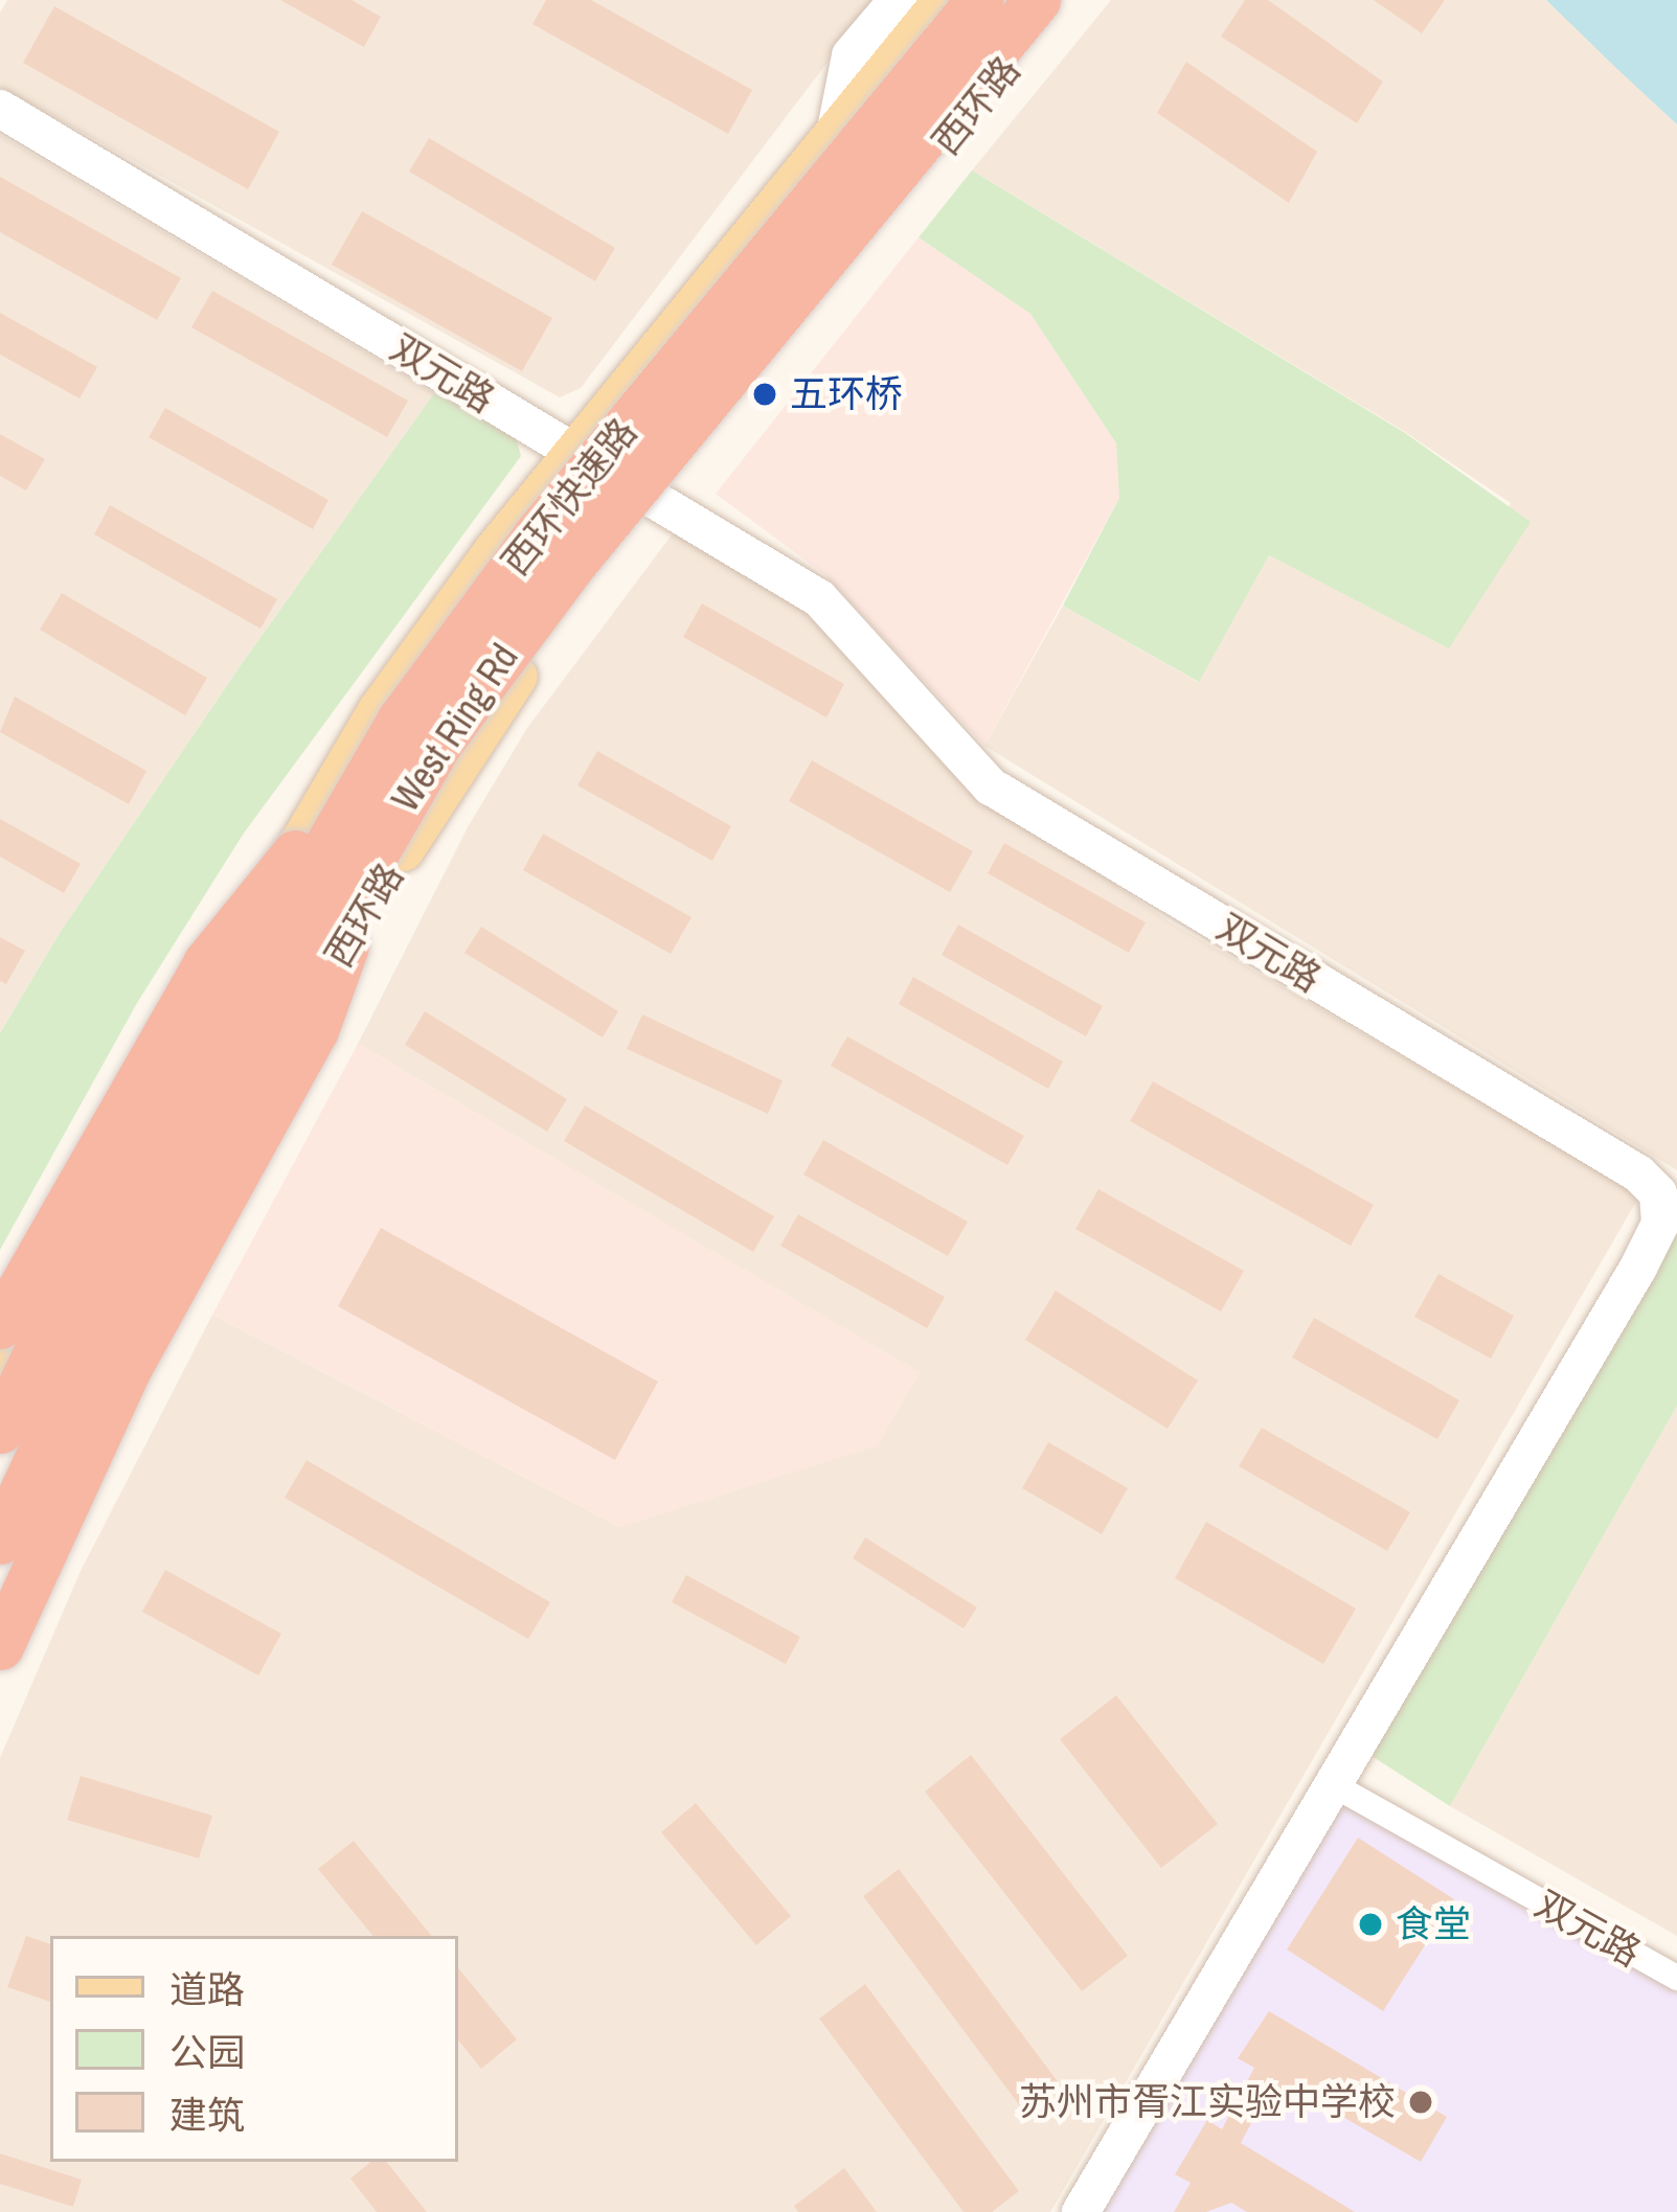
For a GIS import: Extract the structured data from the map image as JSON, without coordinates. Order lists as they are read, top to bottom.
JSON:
{
  "streets": {
    "highway": ["西环快速路", "West Ring Rd"],
    "main road": ["西环路"],
    "street": ["双元路"]
  },
  "crossings": [
    ["西环路", "双元路"],
    ["西环路", "West Ring Rd"]
  ],
  "places": ["五环桥", "食堂", "苏州市胥江实验中学校"],
  "legend": ["道路", "公园", "建筑"]
}
